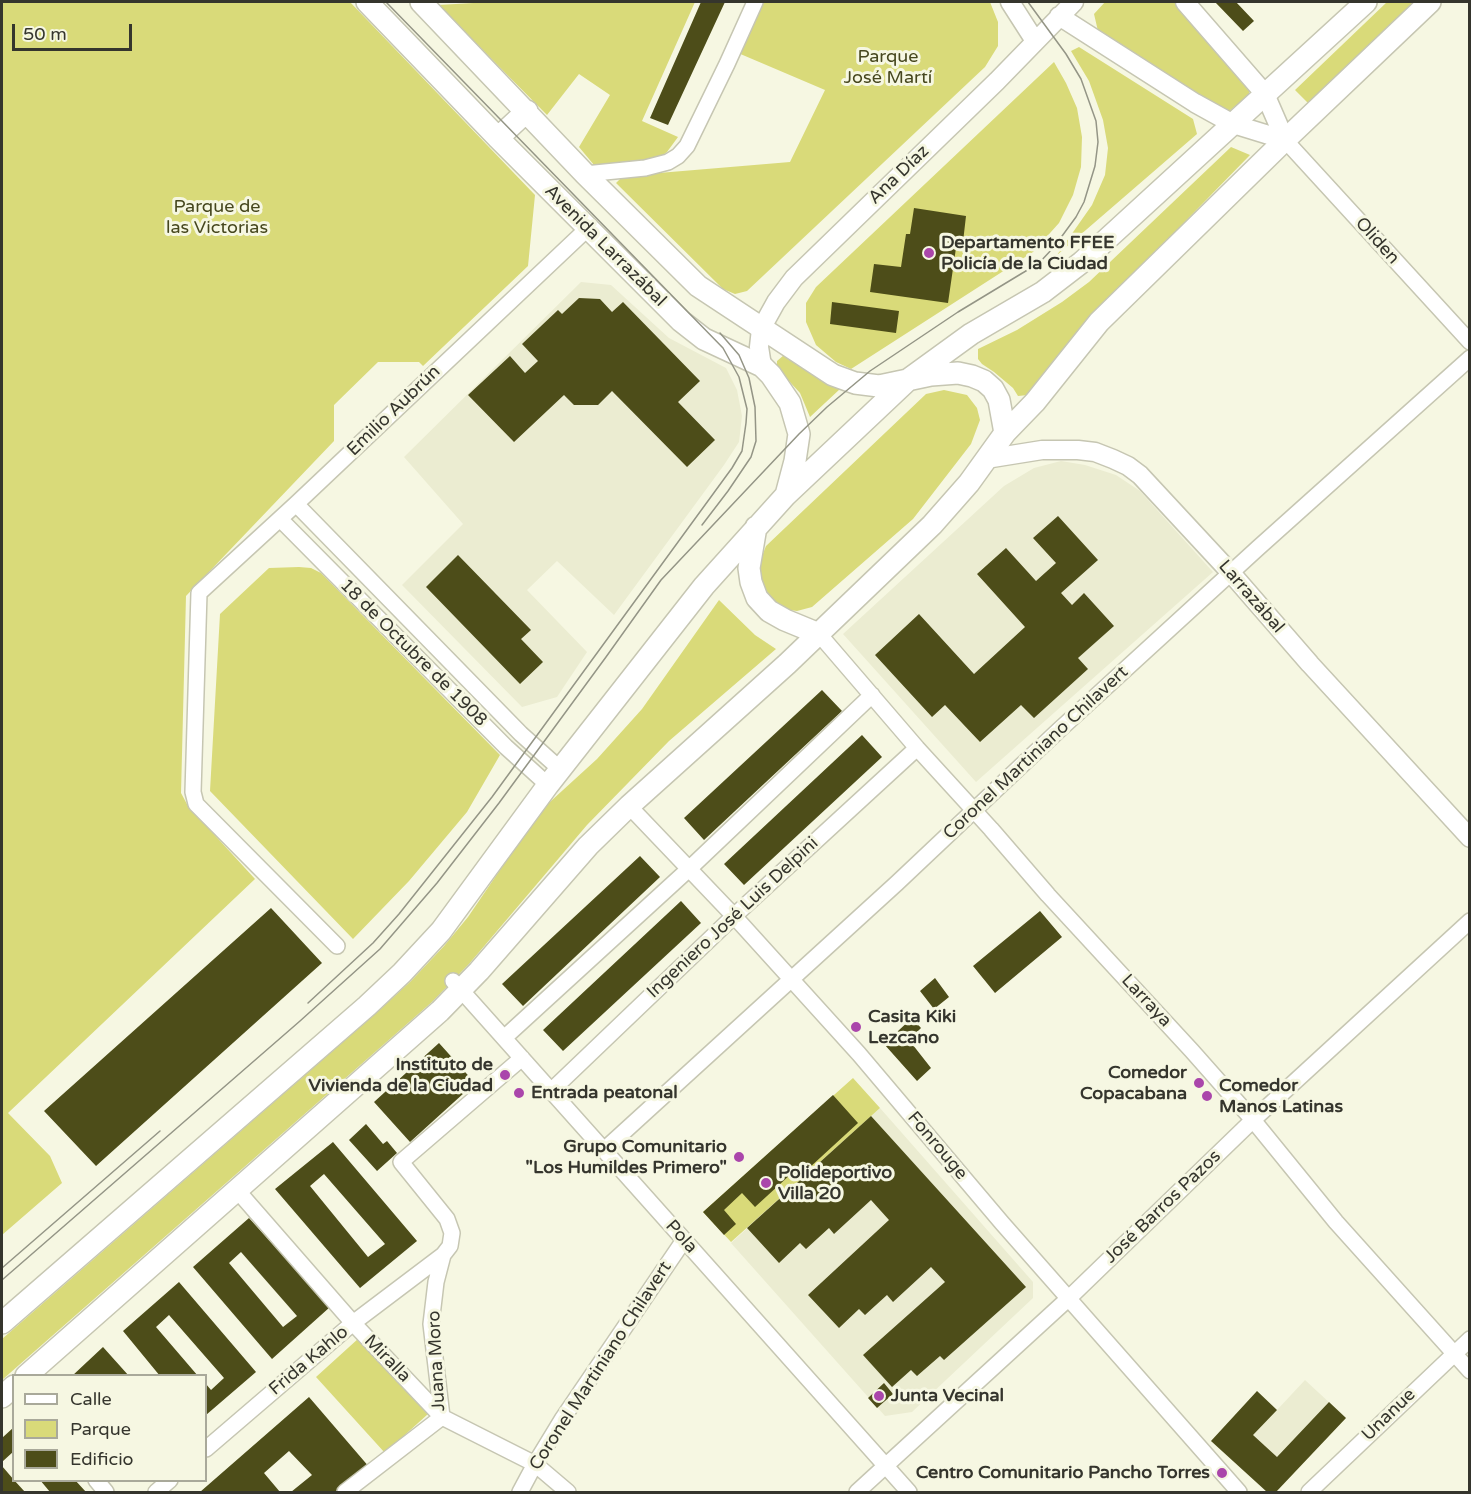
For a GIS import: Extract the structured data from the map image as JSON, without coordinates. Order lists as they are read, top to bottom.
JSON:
{
  "streets": {
    "main road": ["Avenida Larrazábal"],
    "street": [
      "Ana Díaz",
      "Oliden",
      "Emilio Aubrún",
      "Larrazábal",
      "18 de Octubre de 1908",
      "Coronel Martiniano Chilavert",
      "Ingeniero José Luis Delpini",
      "Larraya",
      "Fonrouge",
      "José Barros Pazos",
      "Pola",
      "Miralla",
      "Frida Kahlo",
      "Juana Moro",
      "Unanue"
    ]
  },
  "crossings": [
    ["Ana Díaz", "Avenida Larrazábal"],
    ["Avenida Larrazábal", "Emilio Aubrún"],
    ["Emilio Aubrún", "18 de Octubre de 1908"],
    ["Larrazábal", "Coronel Martiniano Chilavert"],
    ["Coronel Martiniano Chilavert", "Larraya"],
    ["Coronel Martiniano Chilavert", "Fonrouge"],
    ["Coronel Martiniano Chilavert", "Pola"],
    ["Coronel Martiniano Chilavert", "Miralla"],
    ["Ingeniero José Luis Delpini", "Larraya"],
    ["Ingeniero José Luis Delpini", "Fonrouge"],
    ["Ingeniero José Luis Delpini", "Pola"],
    ["Larraya", "José Barros Pazos"],
    ["Larraya", "Unanue"],
    ["Fonrouge", "José Barros Pazos"],
    ["José Barros Pazos", "Pola"],
    ["Pola", "Juana Moro"],
    ["Miralla", "Frida Kahlo"],
    ["Miralla", "Juana Moro"],
    ["Frida Kahlo", "Juana Moro"]
  ],
  "parks": ["Parque José Martí", "Parque de las Victorias"],
  "places": [
    "Departamento FFEE Policía de la Ciudad",
    "Casita Kiki Lezcano",
    "Instituto de Vivienda de la Ciudad",
    "Comedor Copacabana",
    "Entrada peatonal",
    "Comedor Manos Latinas",
    "Grupo Comunitario \"Los Humildes Primero\"",
    "Polideportivo Villa 20",
    "Junta Vecinal",
    "Centro Comunitario Pancho Torres"
  ],
  "legend": ["Calle", "Parque", "Edificio"],
  "scale_bar": "50 m"
}
